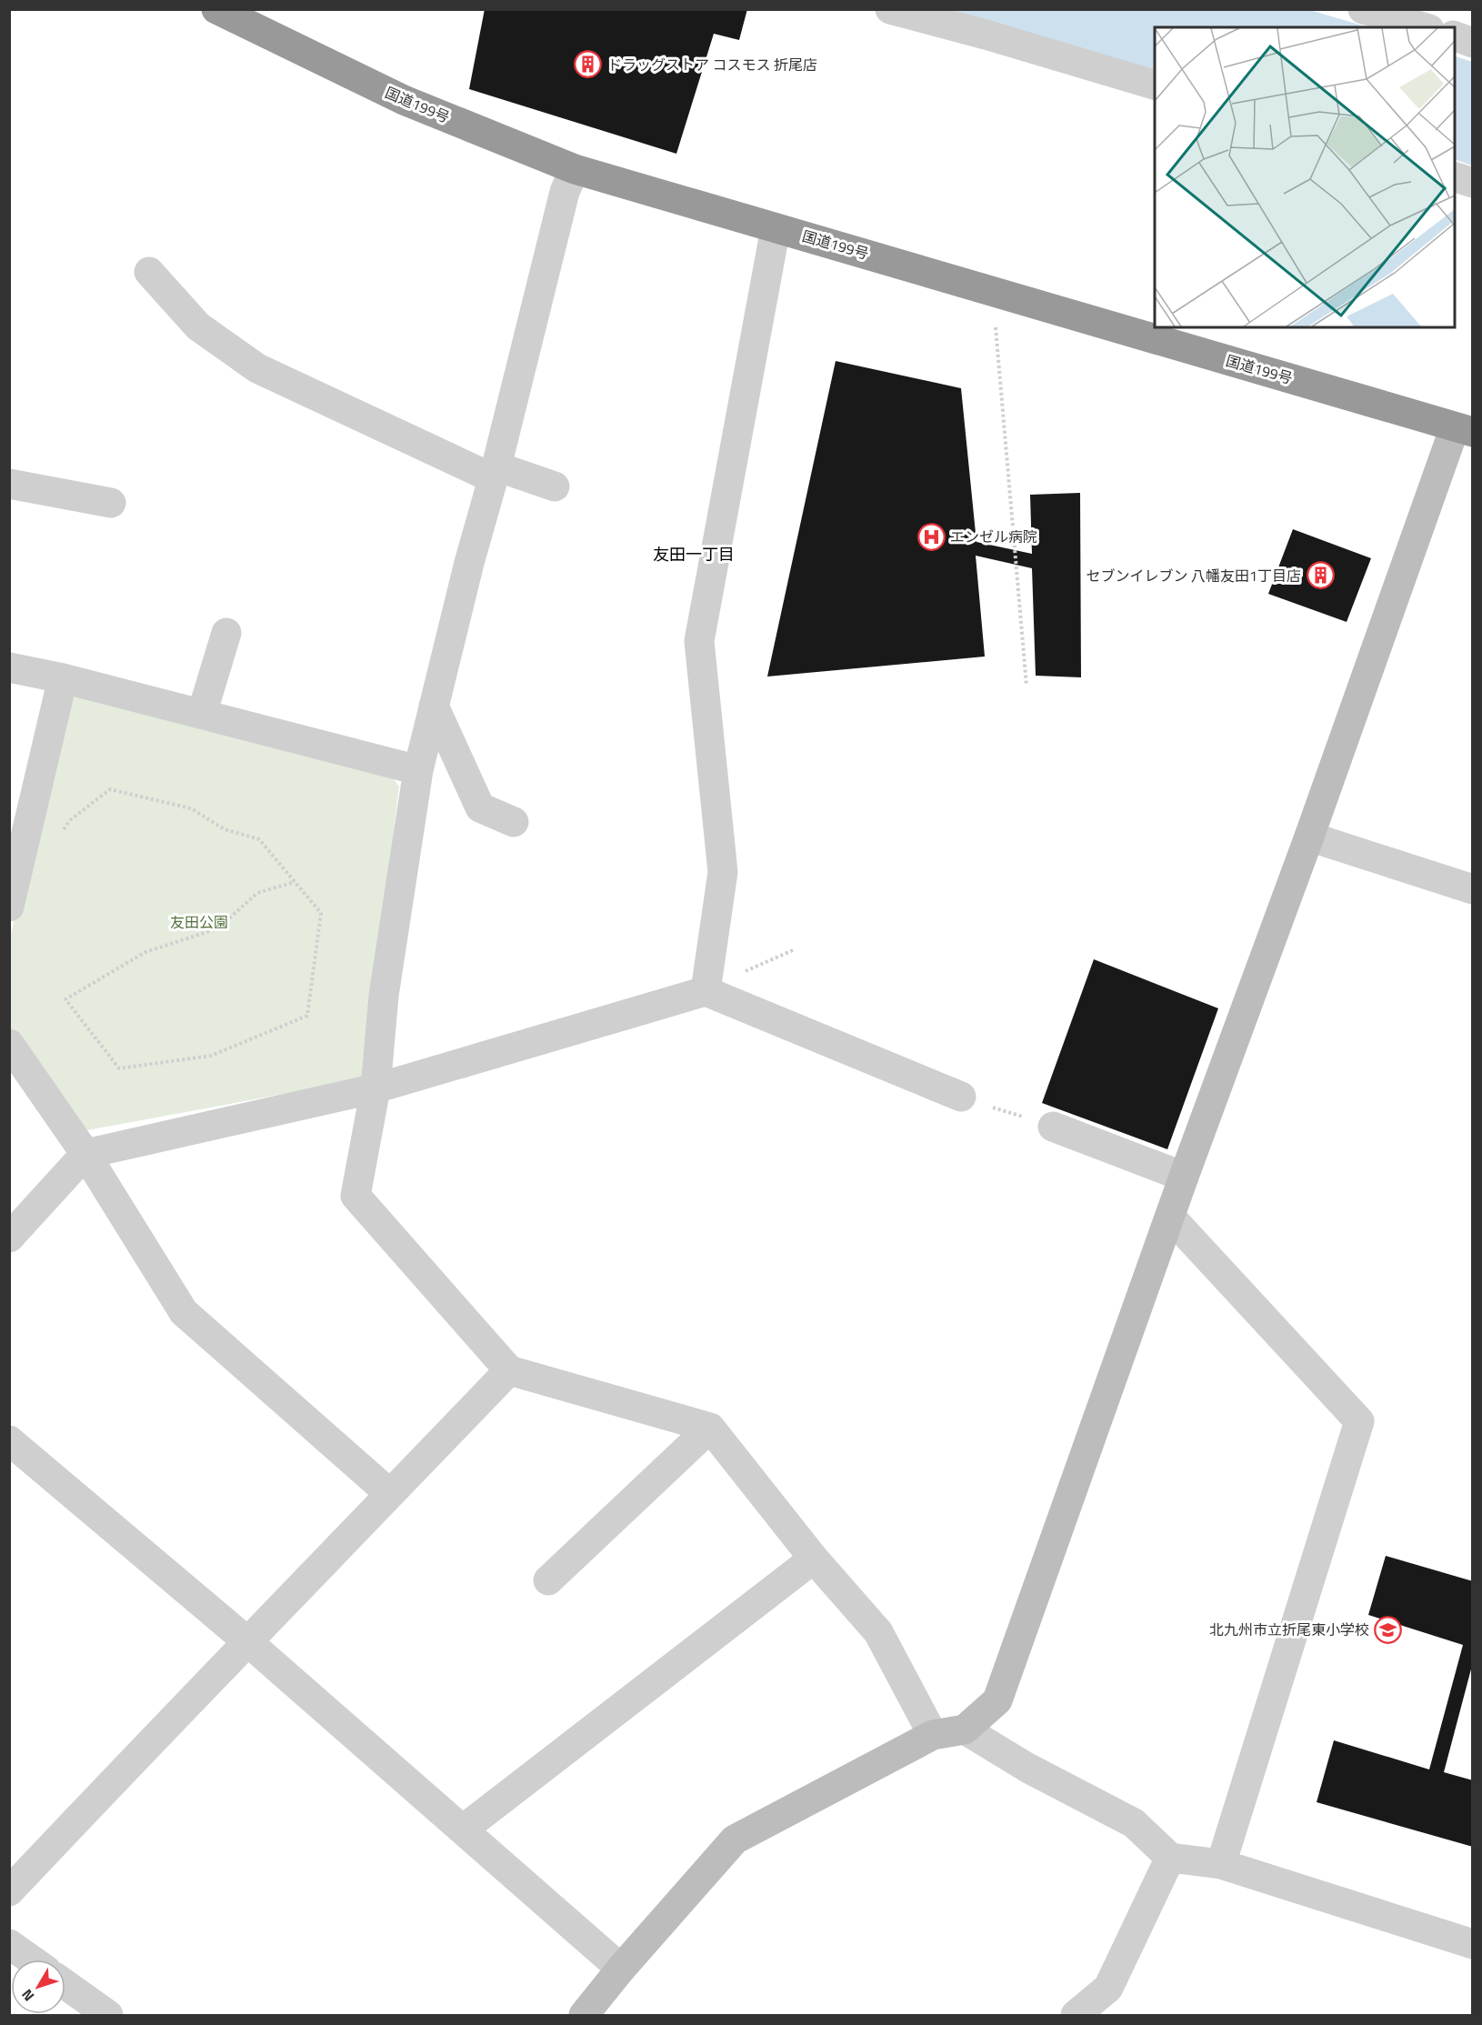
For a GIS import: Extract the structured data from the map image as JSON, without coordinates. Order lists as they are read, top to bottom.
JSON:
{
  "streets": {
    "highway": ["国道199号"]
  },
  "districts": ["友田一丁目"],
  "parks": ["友田公園"],
  "places": {
    "building": ["ドラッグストア コスモス 折尾店", "セブンイレブン 八幡友田1丁目店"],
    "hospital": ["エンゼル病院"],
    "school or university": ["北九州市立折尾東小学校"]
  },
  "north": "bottom left"
}
